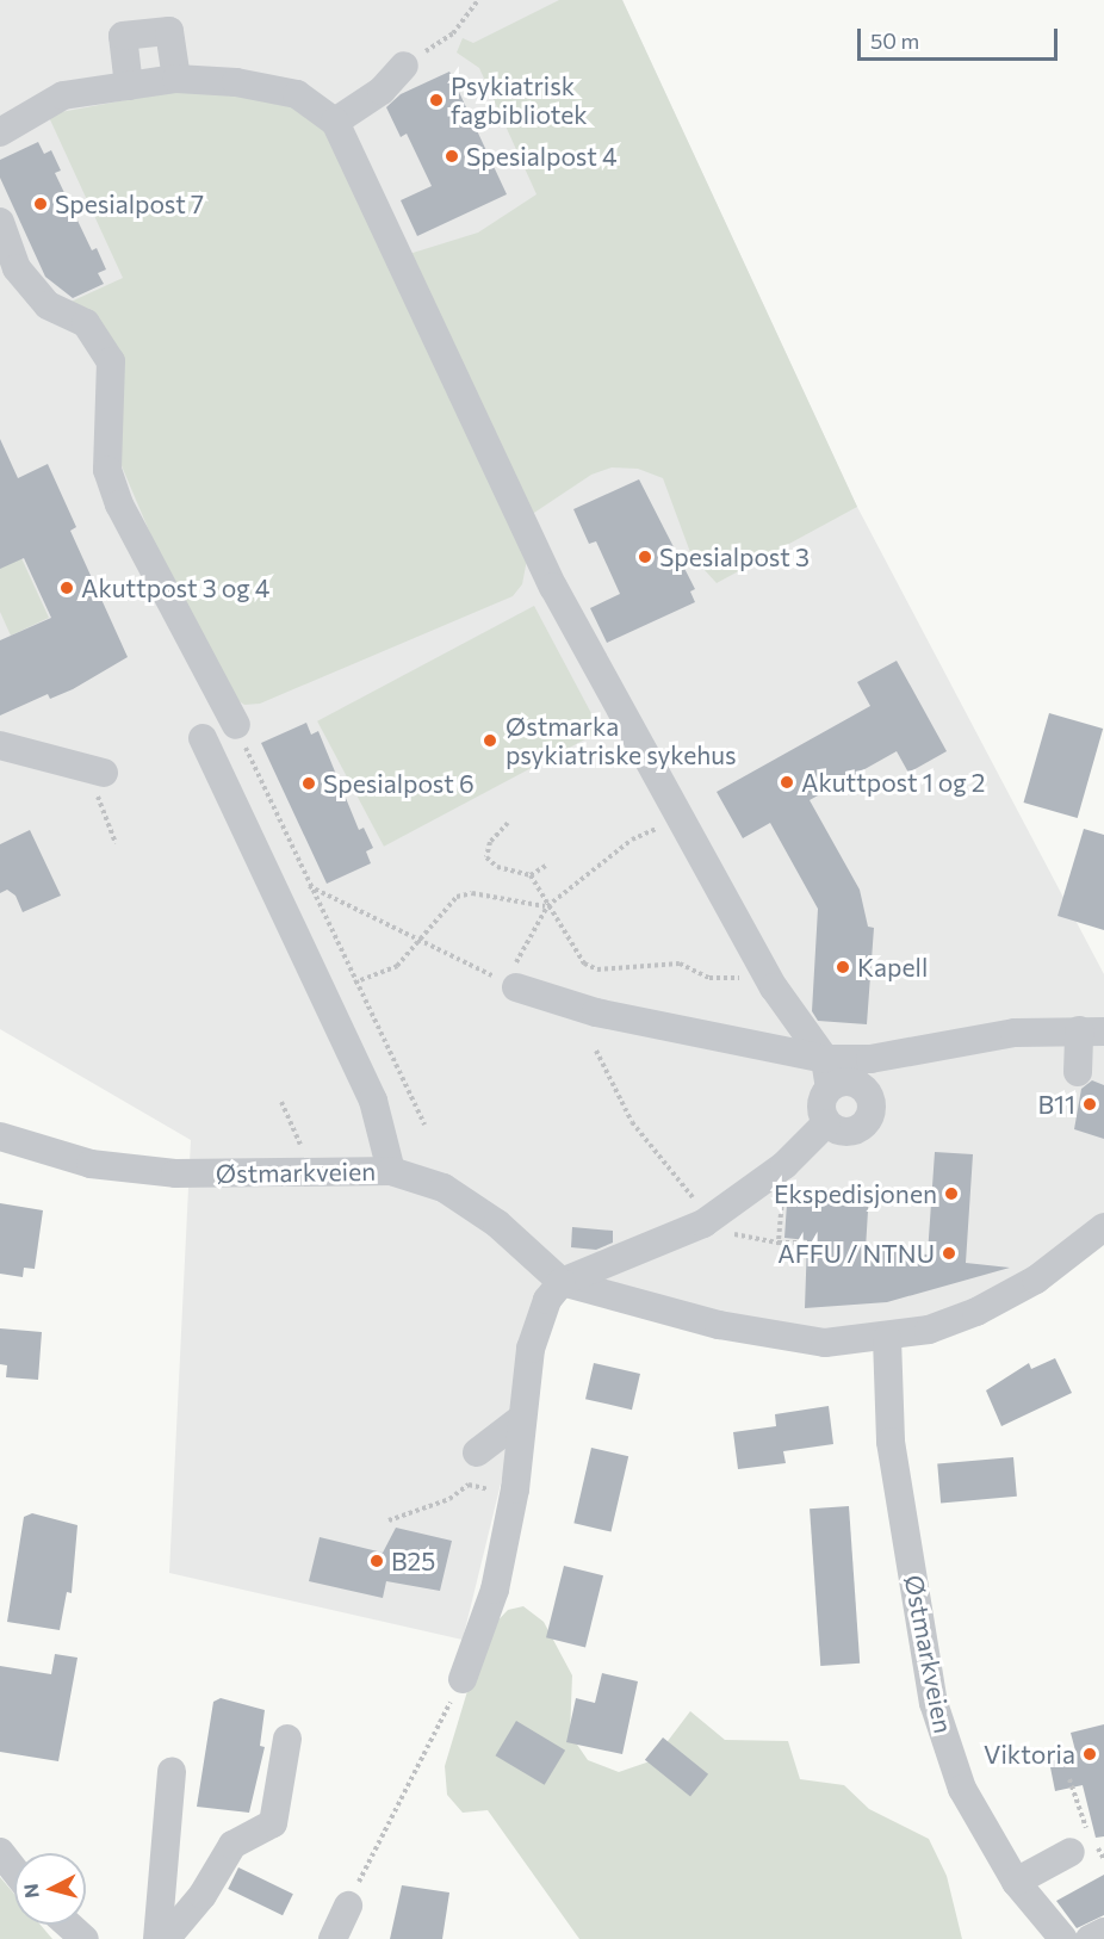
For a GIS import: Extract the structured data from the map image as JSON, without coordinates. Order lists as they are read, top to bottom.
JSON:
{
  "streets": {
    "street": ["Østmarkveien"]
  },
  "places": [
    "Psykiatrisk fagbibliotek",
    "Spesialpost 4",
    "Spesialpost 7",
    "Spesialpost 3",
    "Akuttpost 3 og 4",
    "Østmarka psykiatriske sykehus",
    "Akuttpost 1 og 2",
    "Spesialpost 6",
    "Kapell",
    "B11",
    "Ekspedisjonen",
    "AFFU / NTNU",
    "B25",
    "Viktoria"
  ],
  "scale_bar": "50 m",
  "north": "left"
}
